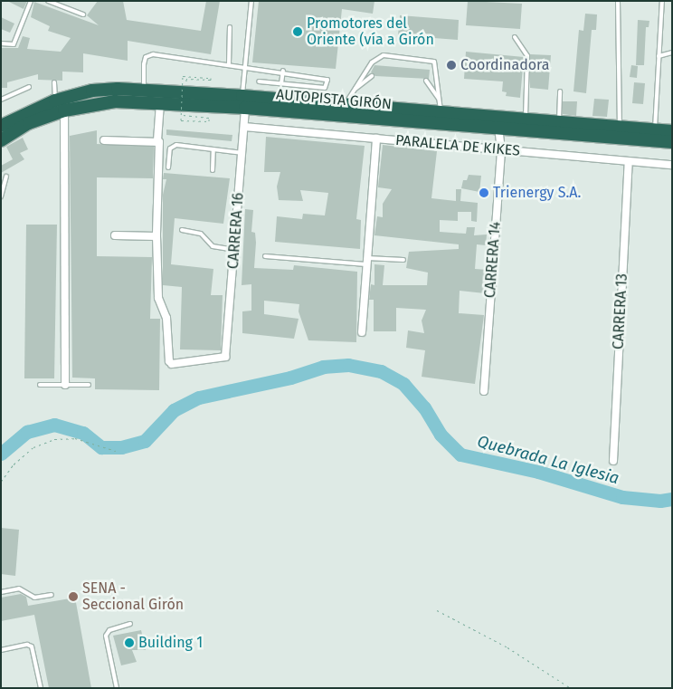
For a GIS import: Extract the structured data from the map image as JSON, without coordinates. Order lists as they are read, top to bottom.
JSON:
{
  "streets": {
    "highway": ["AUTOPISTA GIRÓN"],
    "street": [
      "PARALELA DE KIKES",
      "CARRERA 16",
      "CARRERA 14",
      "CARRERA 13"
    ]
  },
  "crossings": [
    ["AUTOPISTA GIRÓN", "CARRERA 16"],
    ["AUTOPISTA GIRÓN", "CARRERA 14"],
    ["PARALELA DE KIKES", "CARRERA 16"],
    ["PARALELA DE KIKES", "CARRERA 14"],
    ["PARALELA DE KIKES", "CARRERA 13"]
  ],
  "water": ["Quebrada La Iglesia"],
  "places": [
    "Promotores del Oriente (vía a Girón",
    "Coordinadora",
    "Trienergy S.A.",
    "SENA - Seccional Girón",
    "Building 1"
  ]
}
